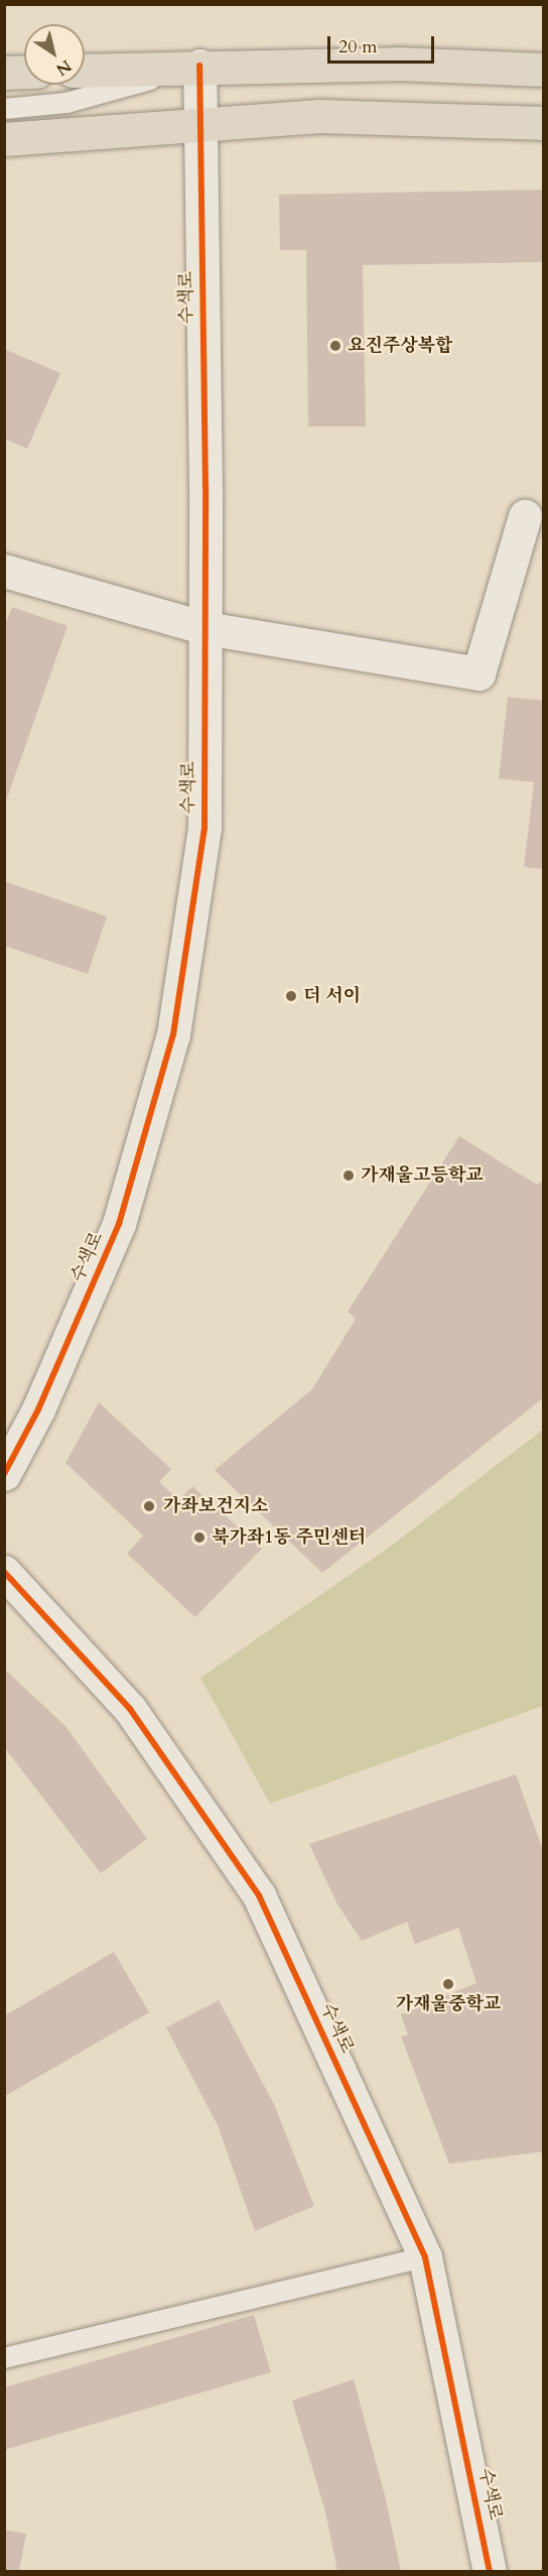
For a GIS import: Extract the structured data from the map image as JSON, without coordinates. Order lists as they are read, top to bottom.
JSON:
{
  "streets": {
    "street": ["수색로"]
  },
  "places": [
    "요진주상복합",
    "더 서이",
    "가재울고등학교",
    "가좌보건지소",
    "북가좌1동 주민센터",
    "가재울중학교"
  ],
  "scale_bar": "20 m",
  "north": "bottom right"
}
